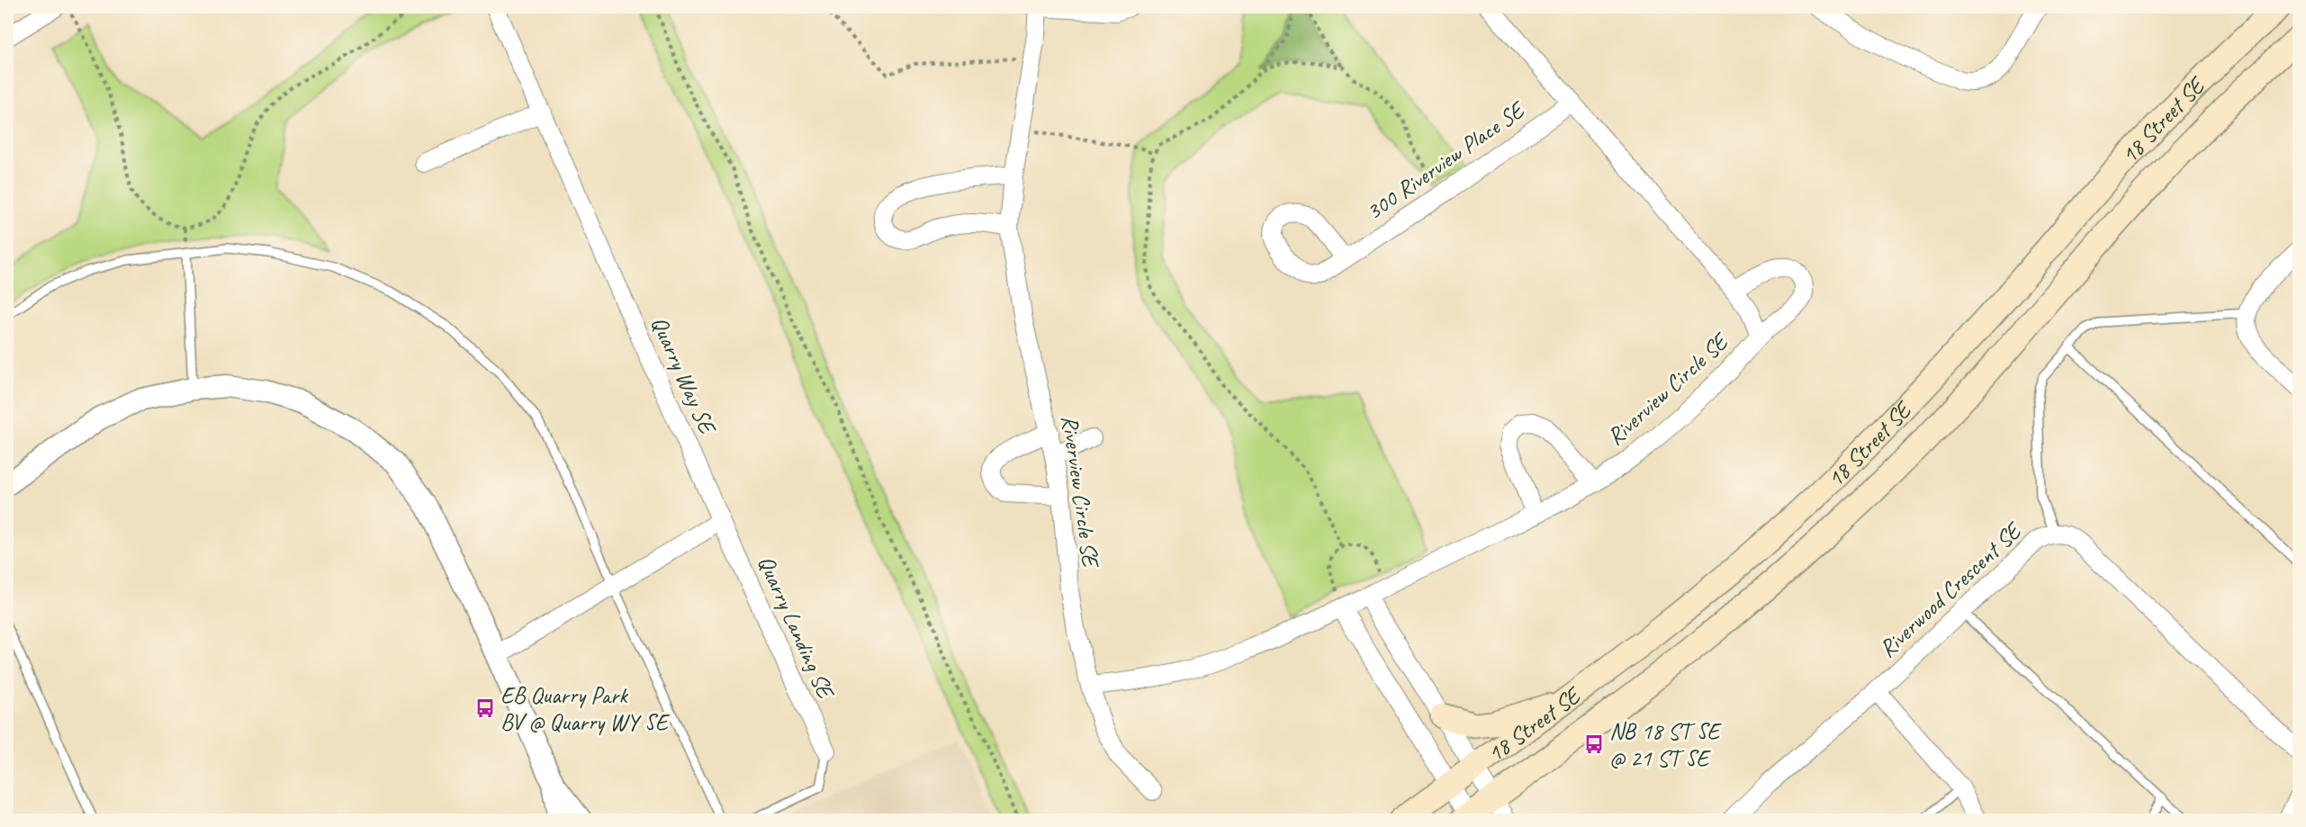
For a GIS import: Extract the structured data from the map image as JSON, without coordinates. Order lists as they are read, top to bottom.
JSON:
{
  "streets": {
    "main road": ["18 Street SE"],
    "street": [
      "300 Riverview Place SE",
      "Quarry Way SE",
      "Riverview Circle SE",
      "Riverwood Crescent SE",
      "Quarry Landing SE"
    ]
  },
  "crossings": [
    ["300 Riverview Place SE", "Riverview Circle SE"],
    ["Quarry Way SE", "Quarry Landing SE"]
  ],
  "places": {
    "bus stop": ["EB Quarry Park BV @ Quarry WY SE", "NB 18 ST SE @ 21 ST SE"]
  }
}
